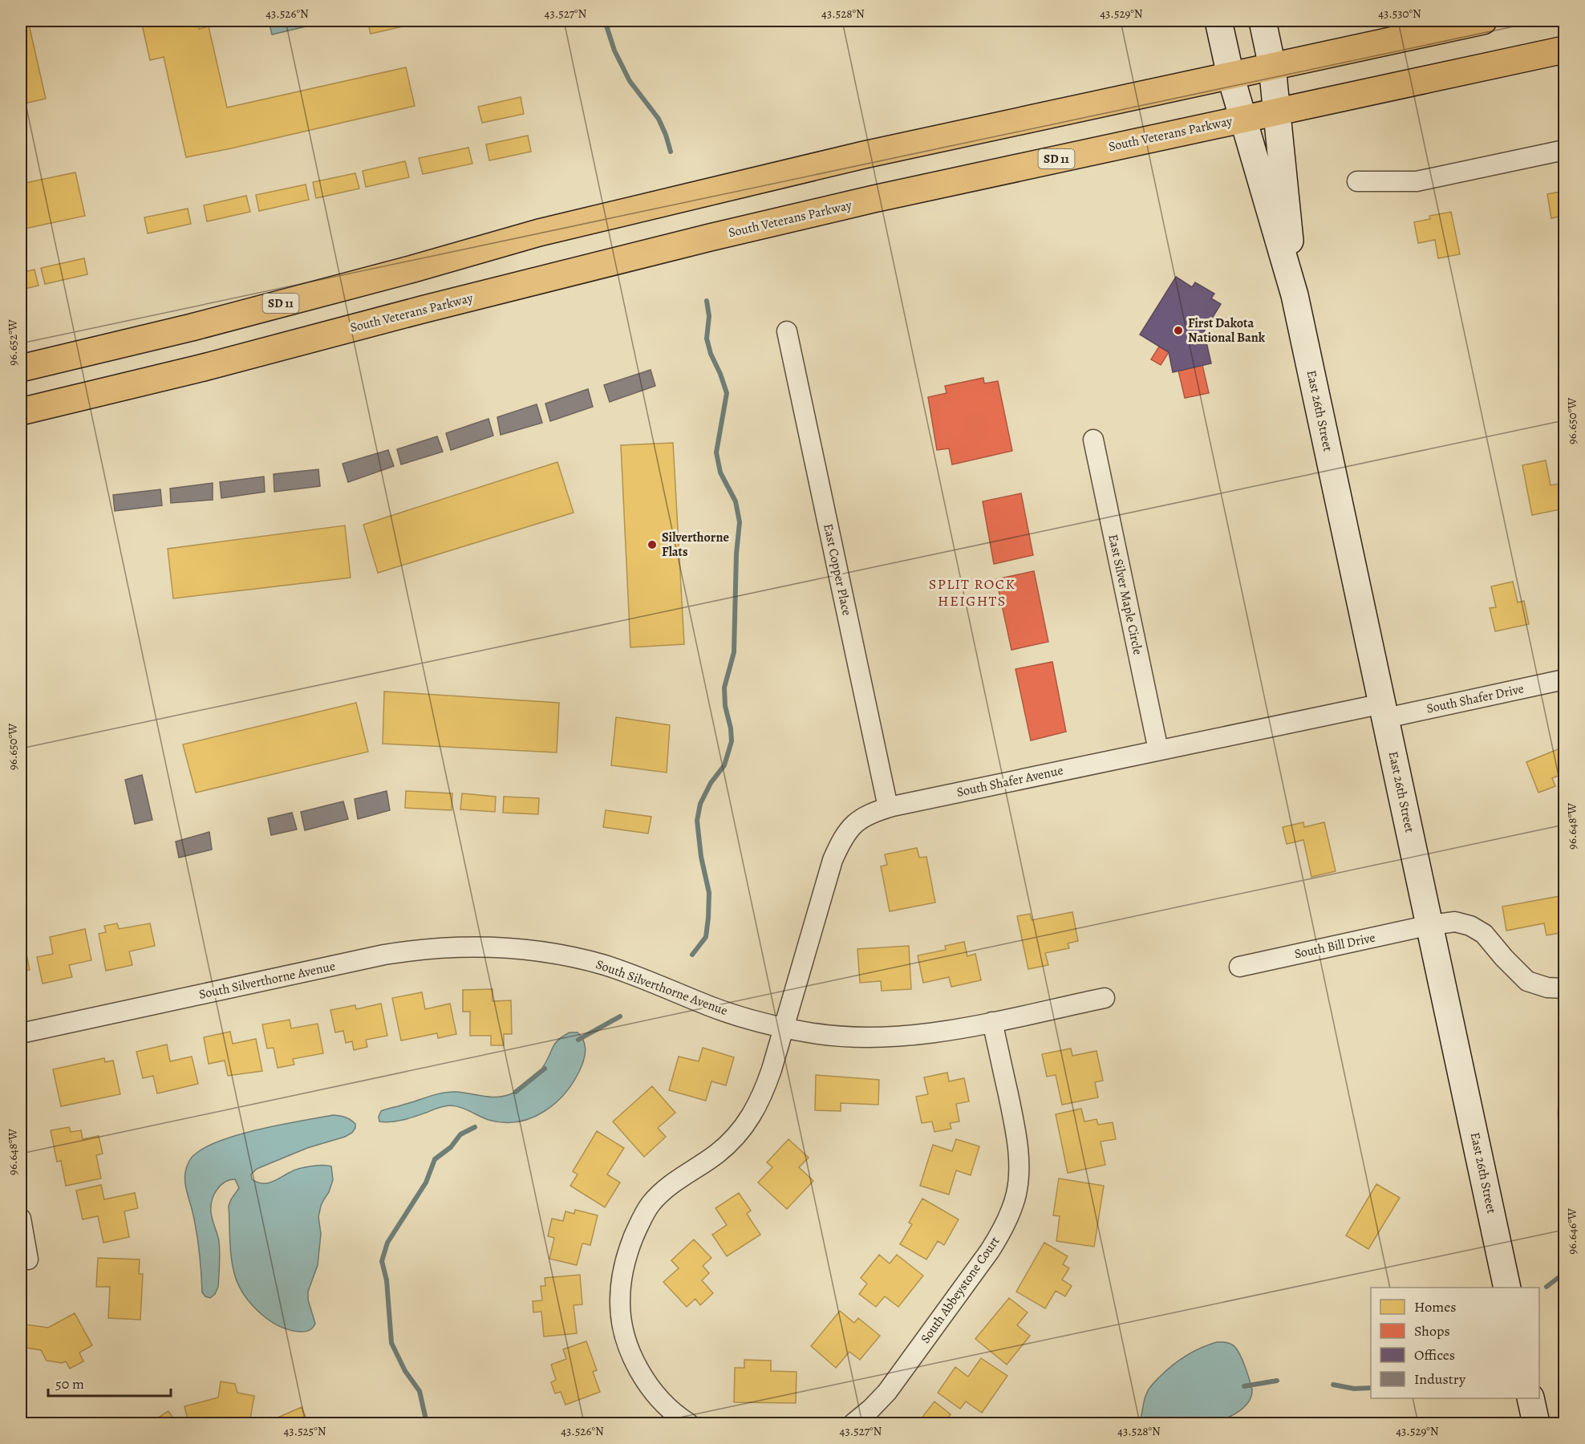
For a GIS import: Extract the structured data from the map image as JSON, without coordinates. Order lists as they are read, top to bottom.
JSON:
{
  "streets": {
    "highway": ["South Veterans Parkway", "SD 11"],
    "main road": ["East 26th Street"],
    "street": [
      "East Copper Place",
      "East Silver Maple Circle",
      "South Shafer Drive",
      "South Shafer Avenue",
      "South Bill Drive",
      "South Silverthorne Avenue",
      "South Abbeystone Court"
    ]
  },
  "crossings": [
    ["South Veterans Parkway", "East 26th Street"],
    ["SD 11", "East 26th Street"],
    ["East 26th Street", "South Shafer Drive"],
    ["East 26th Street", "South Shafer Avenue"],
    ["East 26th Street", "South Bill Drive"],
    ["East Copper Place", "South Shafer Avenue"],
    ["East Silver Maple Circle", "South Shafer Avenue"],
    ["South Shafer Drive", "South Shafer Avenue"],
    ["South Shafer Avenue", "South Silverthorne Avenue"],
    ["South Silverthorne Avenue", "South Abbeystone Court"]
  ],
  "districts": ["SPLIT ROCK HEIGHTS"],
  "places": ["First Dakota National Bank", "Silverthorne Flats"],
  "legend": [
    "Homes",
    "Shops",
    "Offices",
    "Industry"
  ],
  "scale_bar": "50 m",
  "coordinates": [
    "43.526°N",
    "43.527°N",
    "43.528°N",
    "43.529°N",
    "43.530°N",
    "96.652°W",
    "96.650°W",
    "96.648°W",
    "96.646°W",
    "43.525°N"
  ]
}
